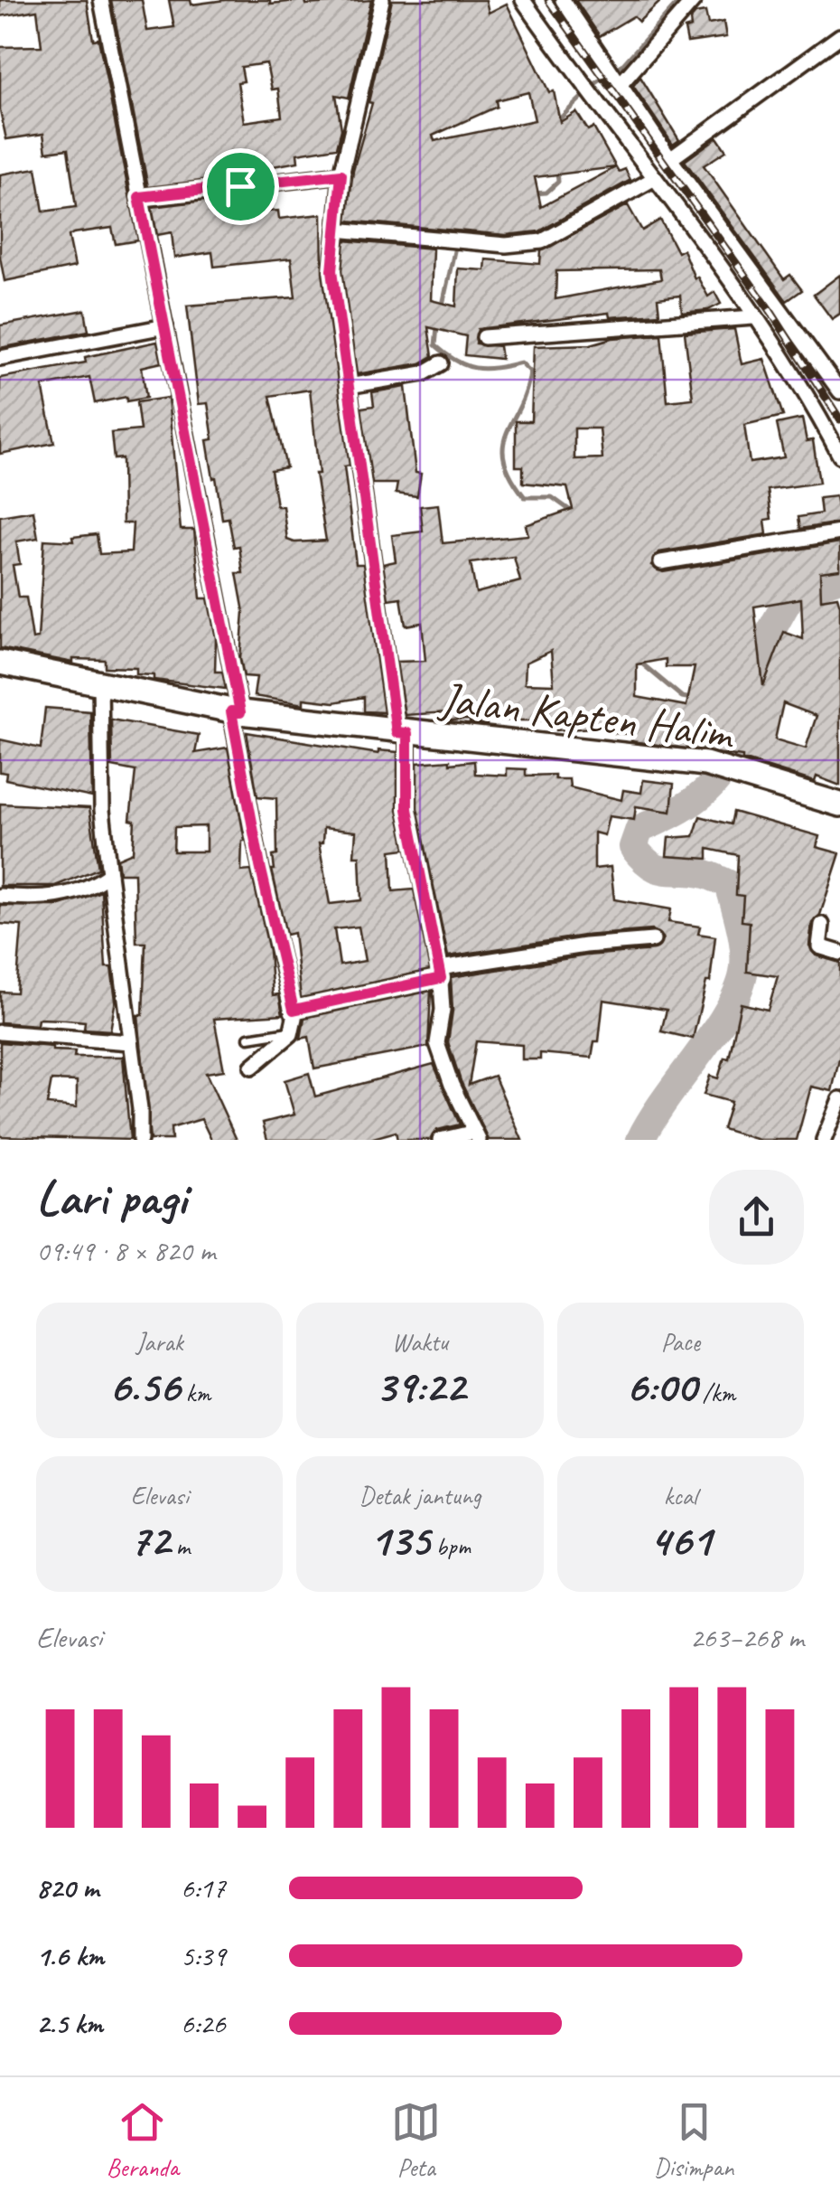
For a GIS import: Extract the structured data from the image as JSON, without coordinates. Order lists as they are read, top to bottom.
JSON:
{
  "streets": {
    "main road": ["Jalan Kapten Halim"]
  },
  "page": {
    "heading": ["Lari pagi", "09:49 · 8 × 820 m"],
    "stats": [
      ["Jarak", "6.56 km"],
      ["Waktu", "39:22"],
      ["Pace", "6:00 /km"],
      ["Elevasi", "72 m"],
      ["Detak jantung", "135 bpm"],
      ["kcal", "461"]
    ],
    "chart": ["Elevasi", "263–268 m"],
    "list": [
      {
        "name": "820 m",
        "note": "6:17"
      },
      {
        "name": "1.6 km",
        "note": "5:39"
      },
      {
        "name": "2.5 km",
        "note": "6:26"
      }
    ],
    "tabs": ["Beranda", "Peta", "Disimpan"]
  }
}
